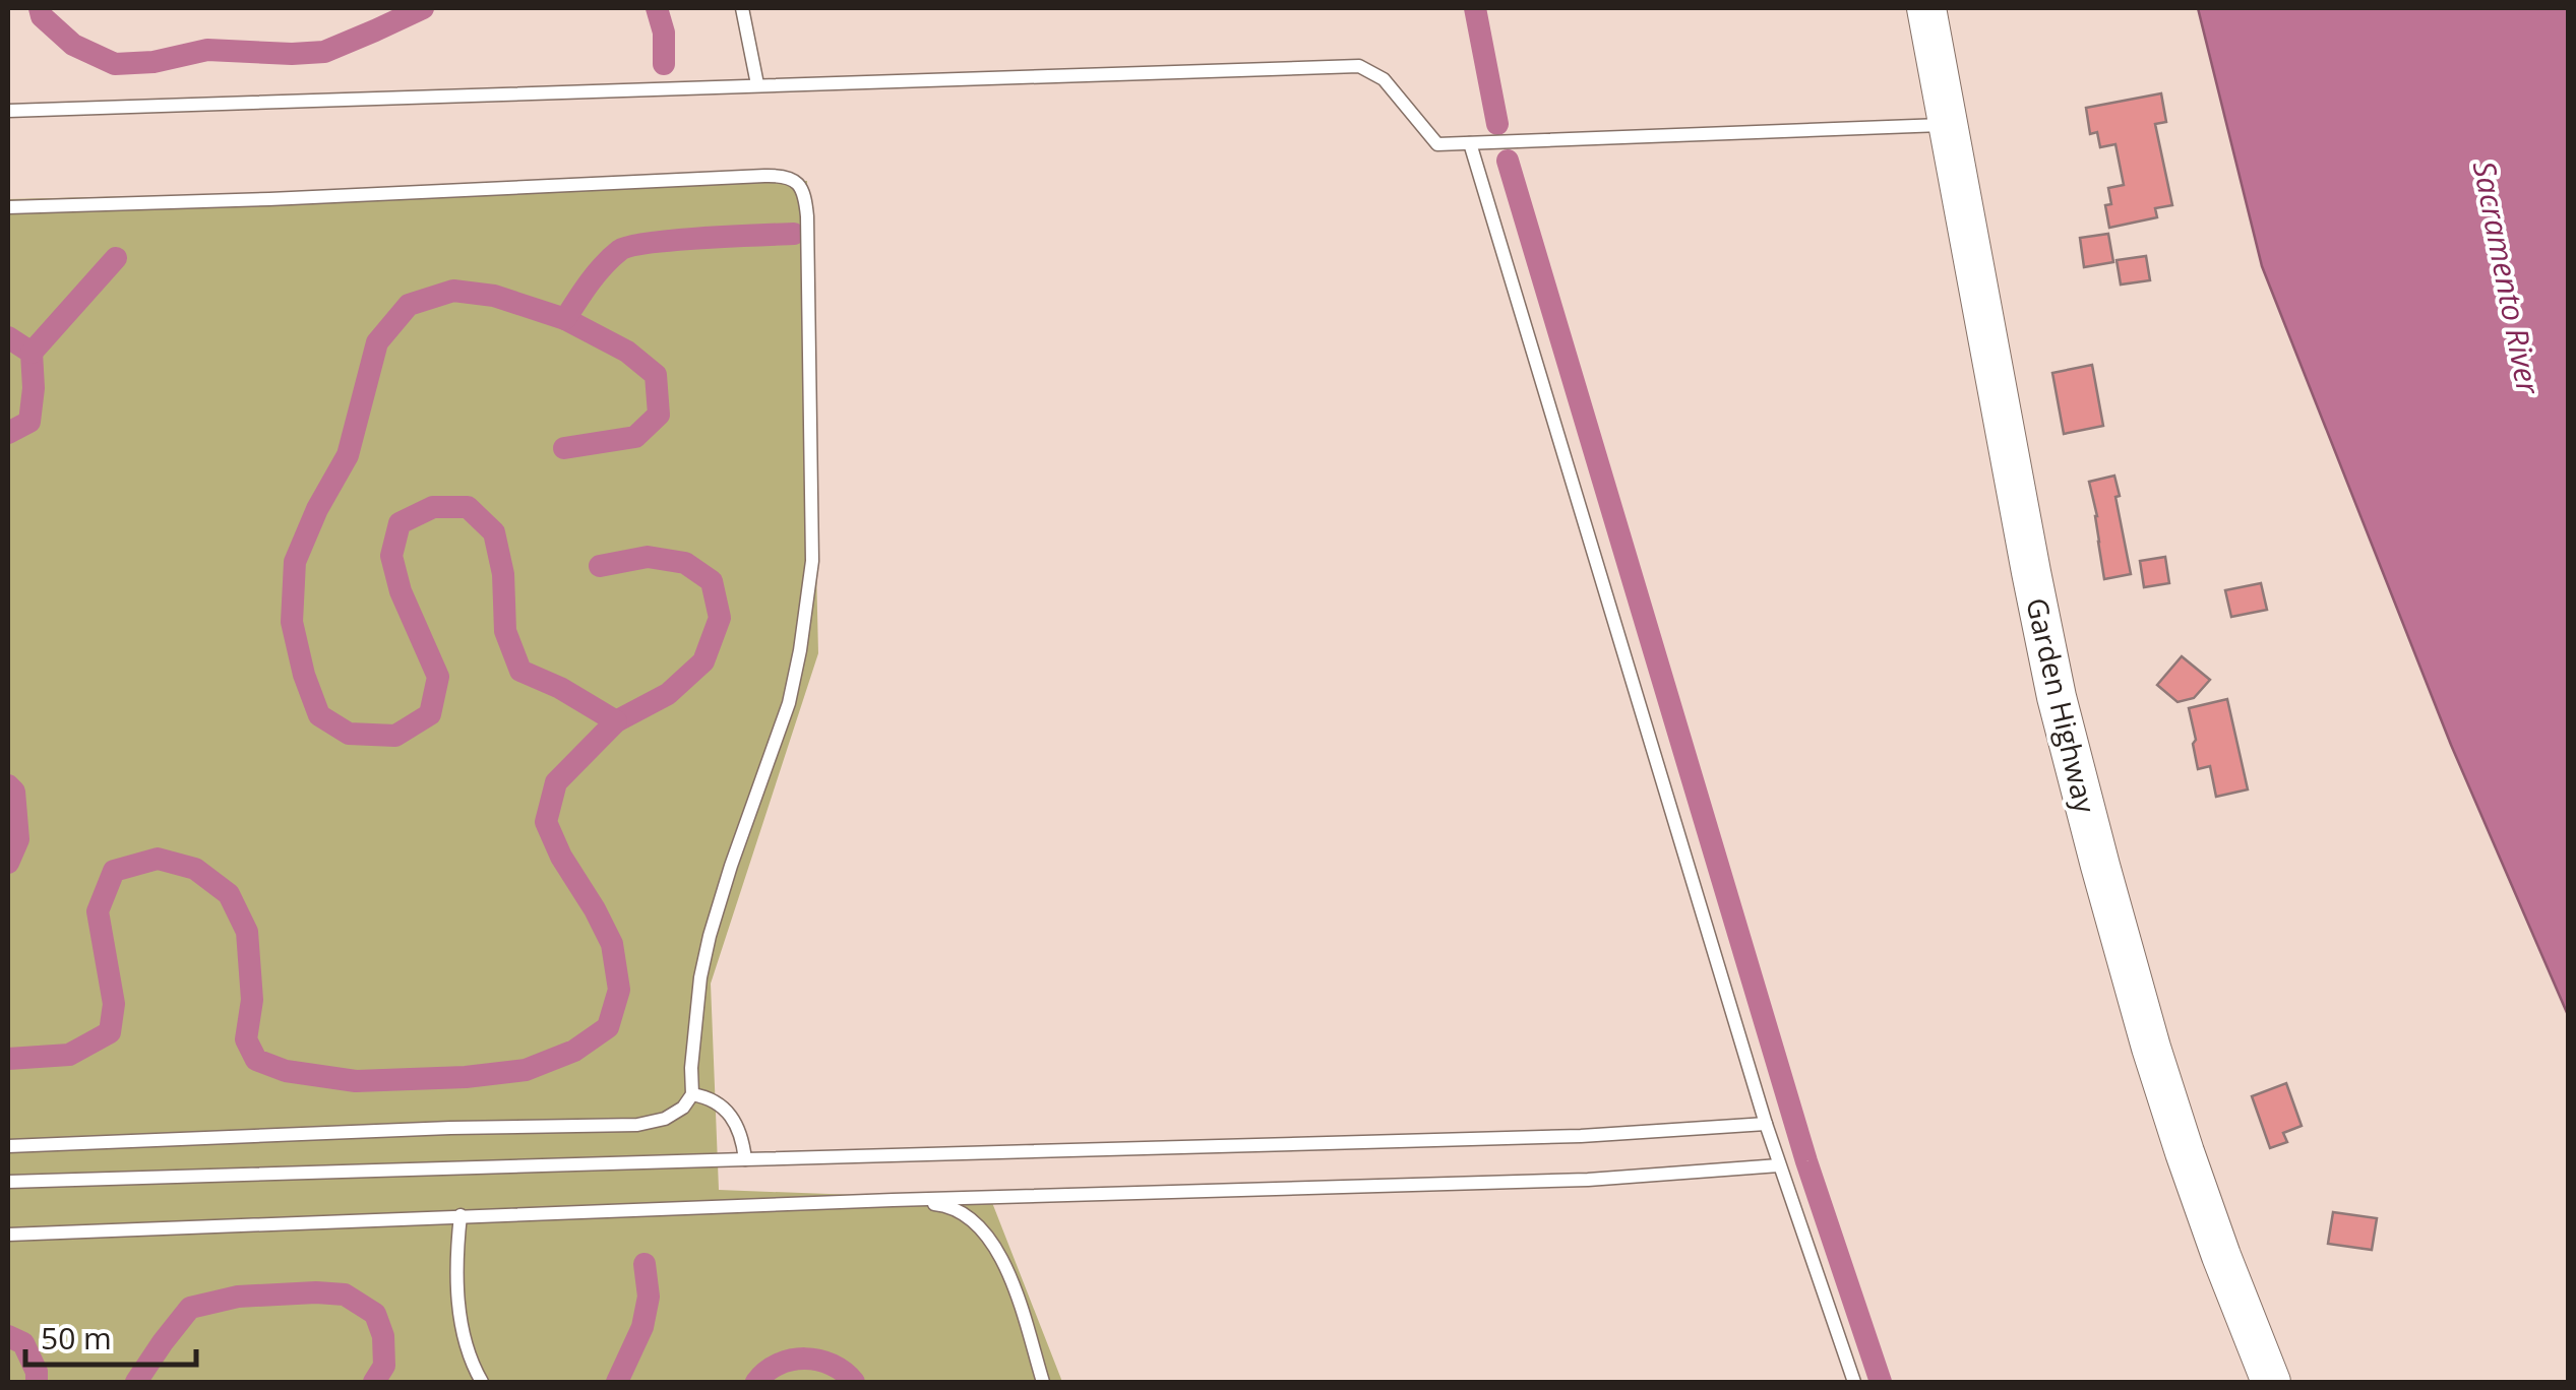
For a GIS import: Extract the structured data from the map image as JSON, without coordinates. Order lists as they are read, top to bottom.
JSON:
{
  "streets": {
    "main road": ["Garden Highway"]
  },
  "water": ["Sacramento River"],
  "scale_bar": "50 m"
}
